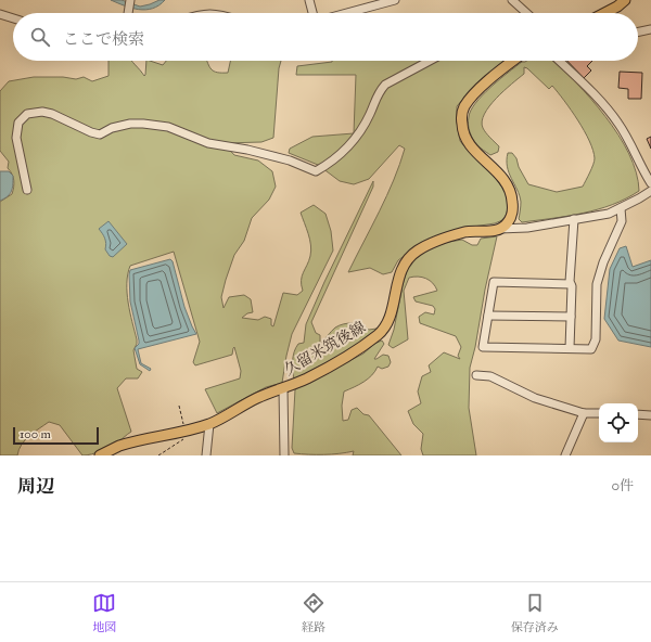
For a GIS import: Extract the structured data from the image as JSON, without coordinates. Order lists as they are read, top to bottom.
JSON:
{
  "streets": {
    "main road": ["久留米筑後線"]
  },
  "scale_bar": "100 m",
  "page": {
    "search": "ここで検索",
    "scale": "100 m",
    "heading": ["周辺", "0件"],
    "nav": ["地図", "経路", "保存済み"]
  }
}
